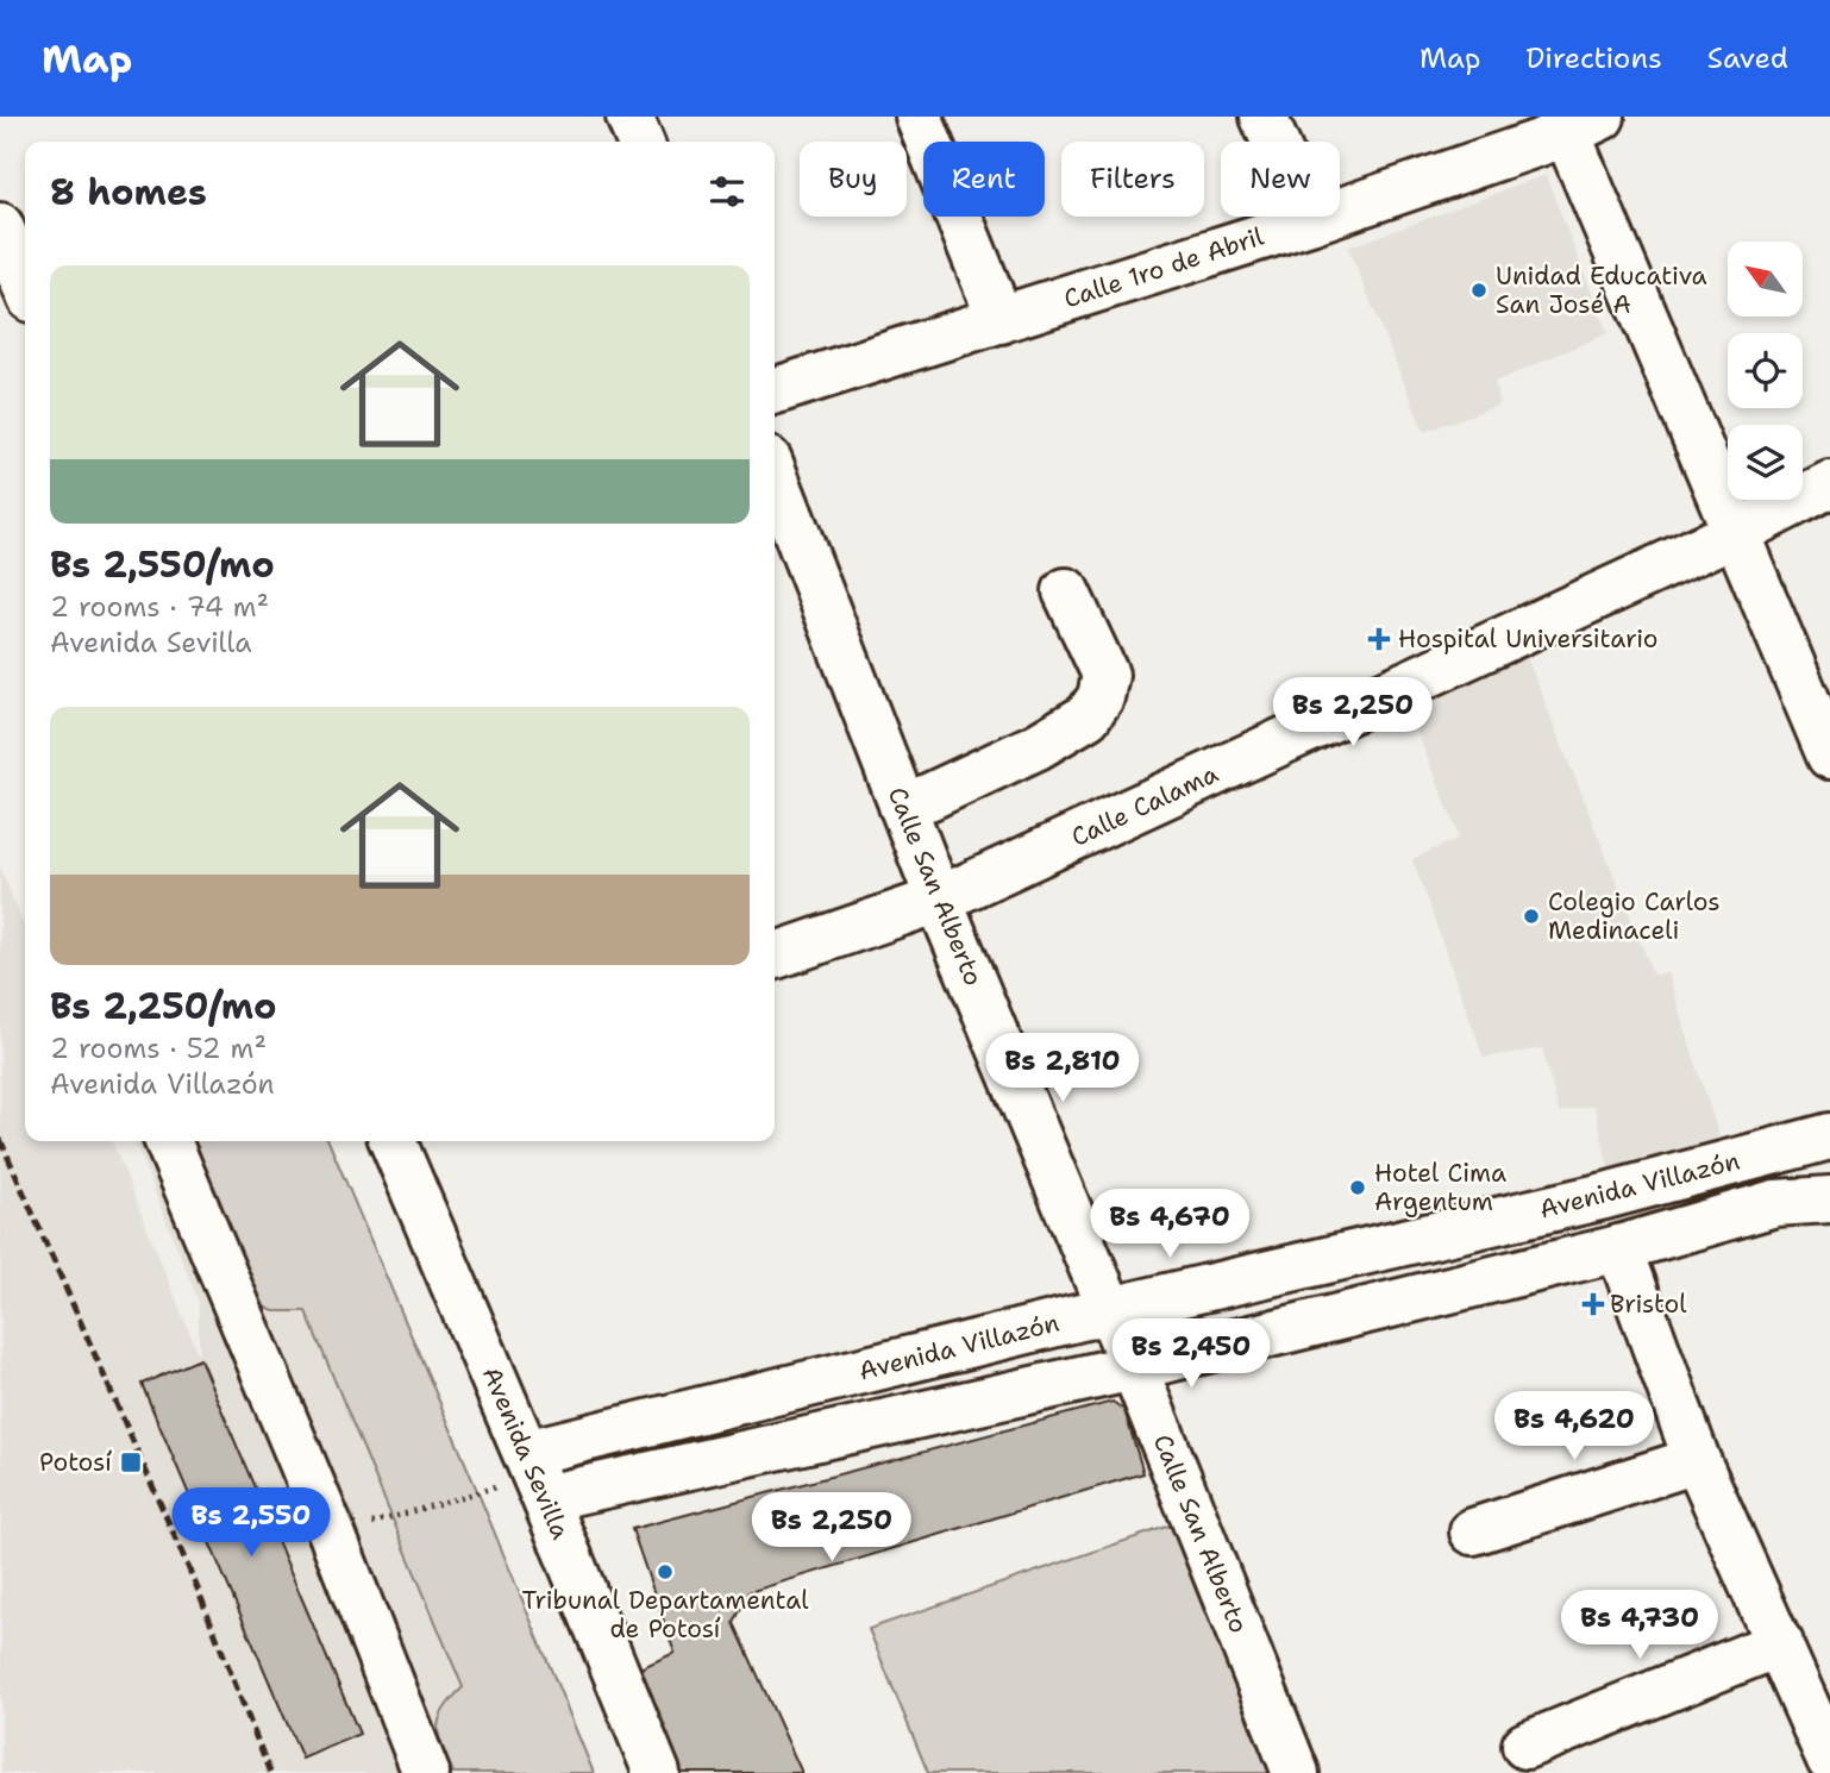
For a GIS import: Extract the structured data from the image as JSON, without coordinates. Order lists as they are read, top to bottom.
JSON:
{
  "streets": {
    "street": [
      "Calle 1ro de Abril",
      "Calle Calama",
      "Calle San Alberto",
      "Avenida Villazón",
      "Avenida Sevilla"
    ]
  },
  "crossings": [
    ["Calle Calama", "Calle San Alberto"],
    ["Calle San Alberto", "Avenida Villazón"],
    ["Avenida Villazón", "Avenida Sevilla"]
  ],
  "places": {
    "other": [
      "Unidad Educativa San José A",
      "Colegio Carlos Medinaceli",
      "Hotel Cima Argentum",
      "Tribunal Departamental de Potosí"
    ],
    "health": ["Hospital Universitario", "Bristol"],
    "transit": ["Potosí"]
  },
  "north": "top left",
  "page": {
    "header": "Map",
    "nav": ["Map", "Directions", "Saved"],
    "chip": [
      "Buy",
      "Rent",
      "Filters",
      "New"
    ],
    "heading": "8 homes",
    "list": [
      {
        "name": "Bs 2,550/mo",
        "note": "2 rooms · 74 m² · Avenida Sevilla"
      },
      {
        "name": "Bs 2,250/mo",
        "note": "2 rooms · 52 m² · Avenida Villazón"
      }
    ],
    "price": [
      "Bs 2,250",
      "Bs 2,810",
      "Bs 4,670",
      "Bs 2,450",
      "Bs 4,620",
      "Bs 2,550",
      "Bs 2,250",
      "Bs 4,730"
    ]
  }
}
